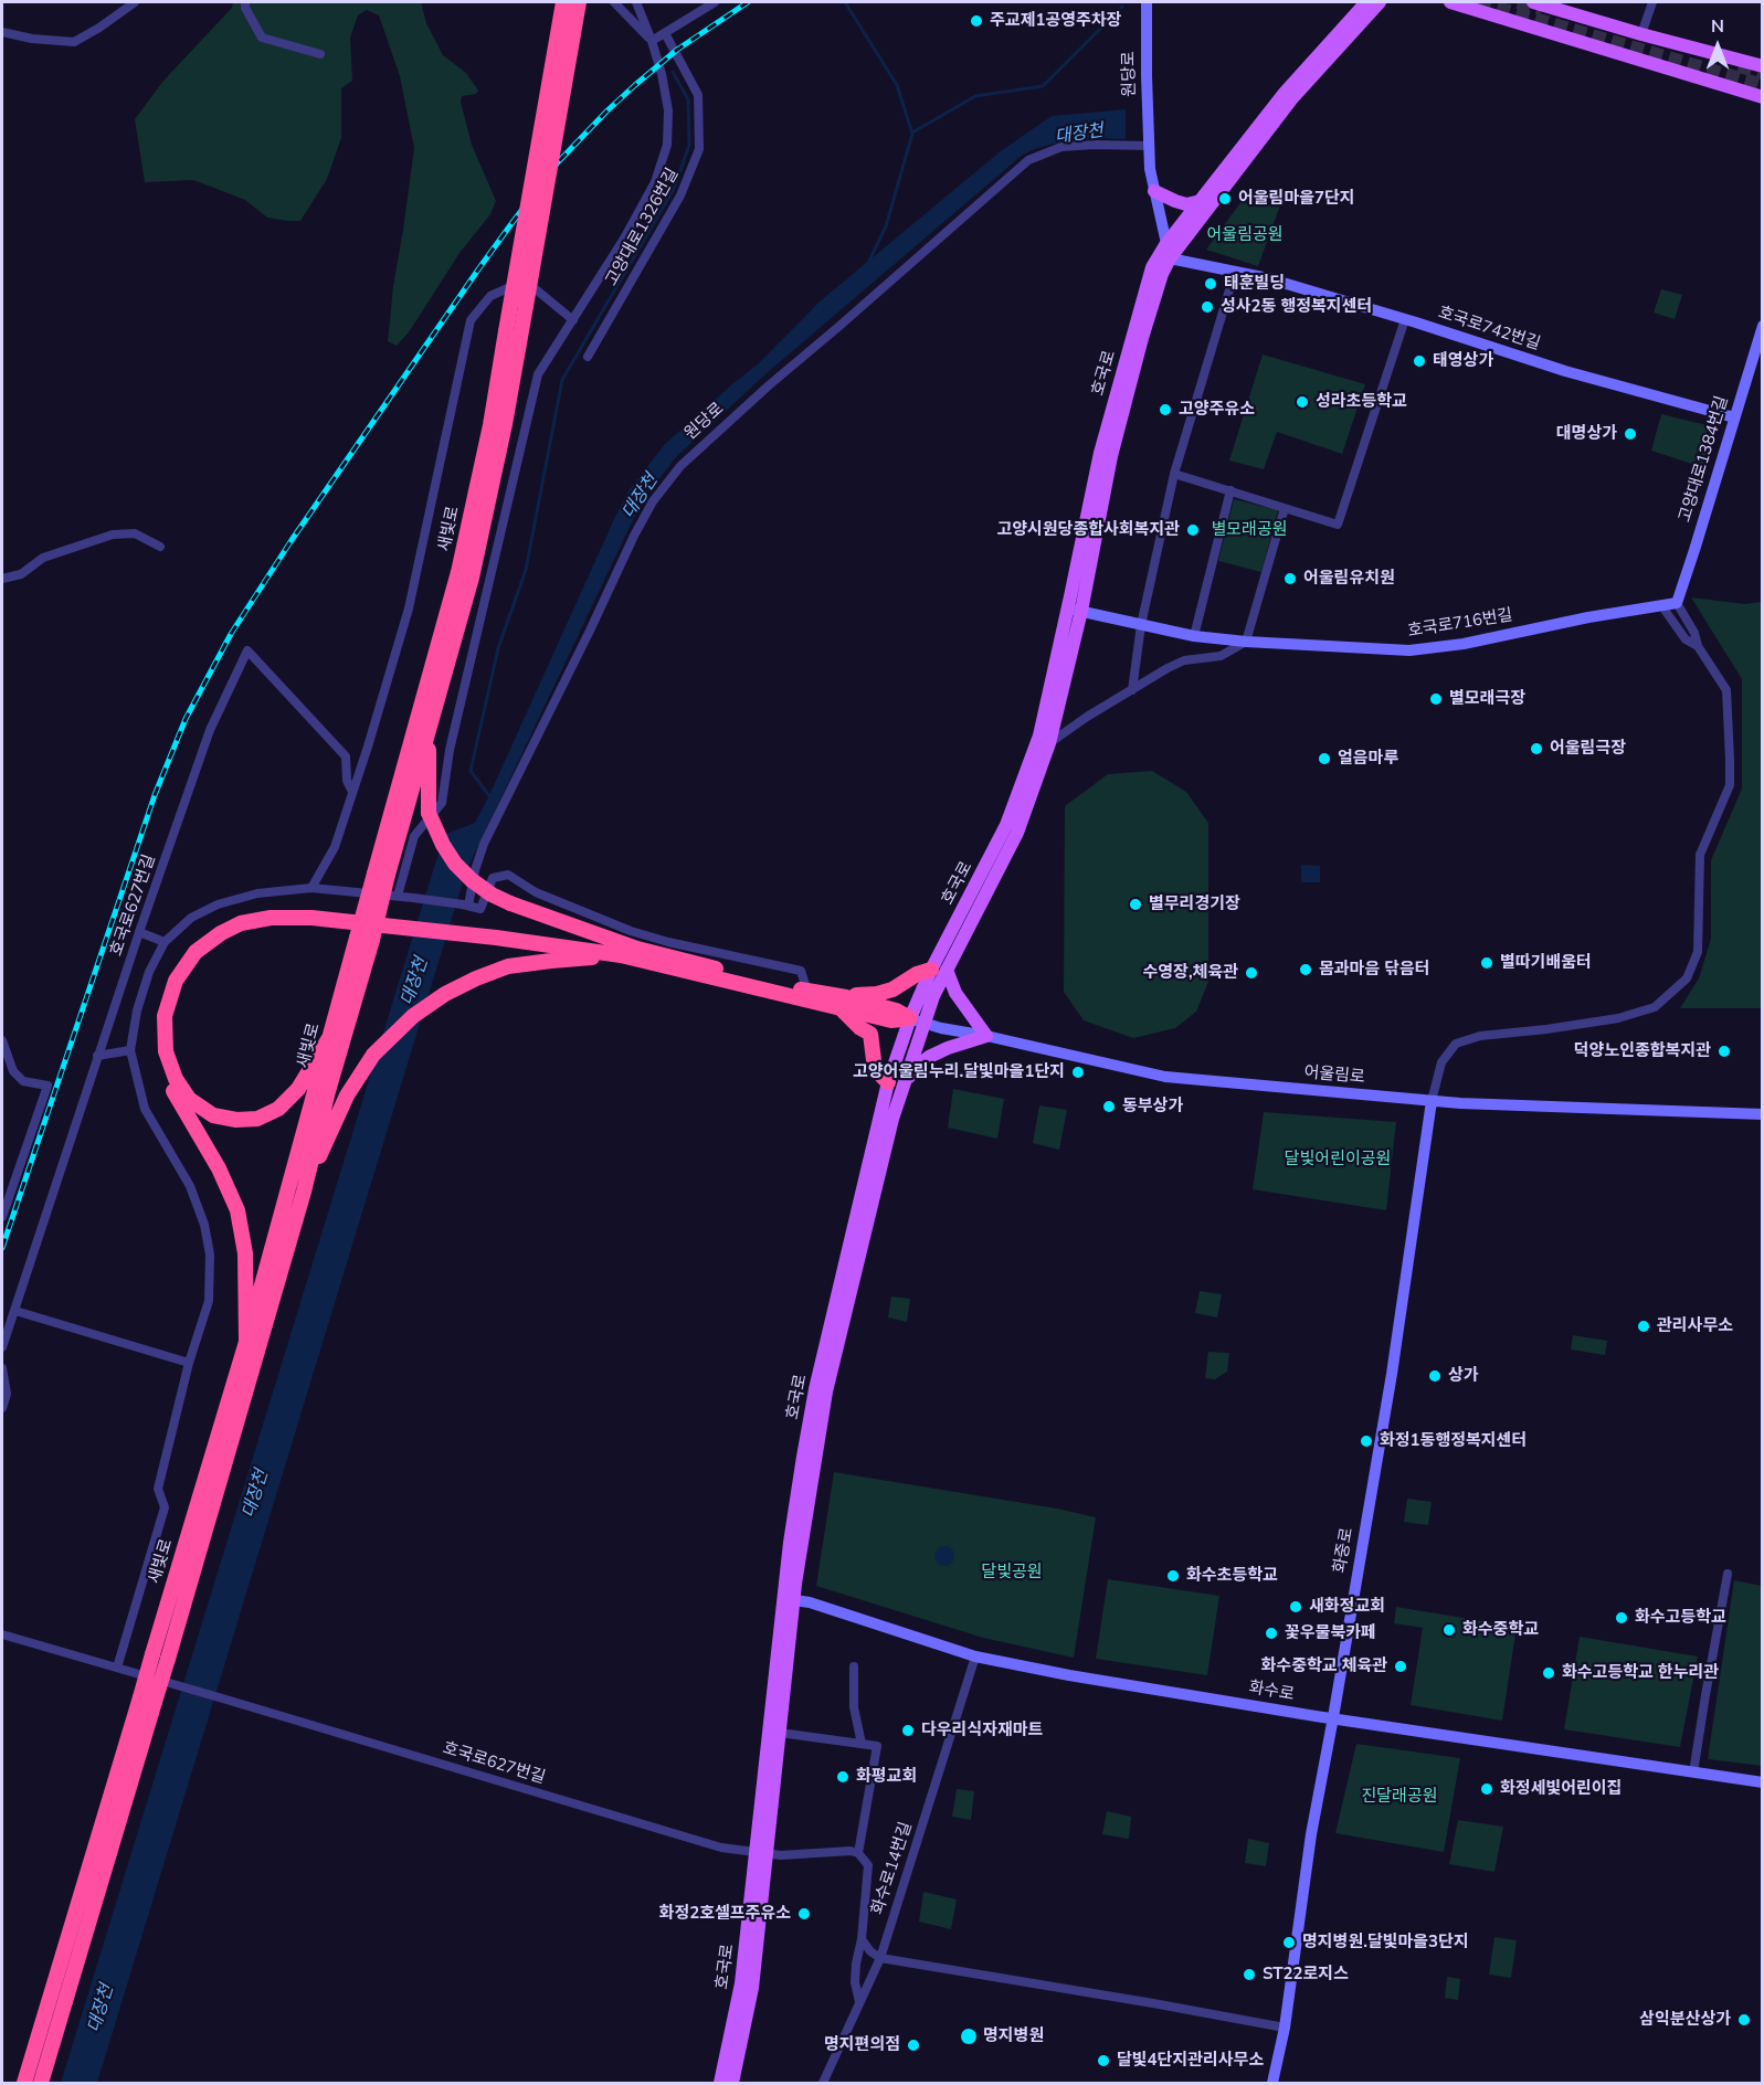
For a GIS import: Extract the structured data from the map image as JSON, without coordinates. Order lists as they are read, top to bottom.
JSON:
{
  "streets": {
    "highway": ["새빛로"],
    "main road": ["호국로"],
    "street": [
      "원당로",
      "고양대로1326번길",
      "호국로742번길",
      "고양대로1384번길",
      "호국로716번길",
      "호국로627번길",
      "어울림로",
      "화중로",
      "화수로",
      "화수로14번길"
    ]
  },
  "crossings": [
    ["원당로", "호국로742번길"],
    ["원당로", "호국로"],
    ["호국로742번길", "호국로"],
    ["호국로742번길", "고양대로1384번길"],
    ["호국로", "호국로716번길"],
    ["호국로", "호국로627번길"],
    ["호국로", "어울림로"],
    ["호국로", "화수로"],
    ["고양대로1384번길", "호국로716번길"],
    ["어울림로", "화중로"],
    ["화중로", "화수로"],
    ["화수로", "화수로14번길"]
  ],
  "water": ["대장천"],
  "parks": [
    "어울림공원",
    "별모래공원",
    "달빛어린이공원",
    "달빛공원",
    "진달래공원"
  ],
  "places": [
    "주교제1공영주차장",
    "어울림마을7단지",
    "태훈빌딩",
    "성사2동 행정복지센터",
    "태영상가",
    "성라초등학교",
    "고양주유소",
    "대명상가",
    "고양시원당종합사회복지관",
    "어울림유치원",
    "별모래극장",
    "어울림극장",
    "얼음마루",
    "별무리경기장",
    "별따기배움터",
    "몸과마음 닦음터",
    "수영장,체육관",
    "덕양노인종합복지관",
    "고양어울림누리.달빛마을1단지",
    "동부상가",
    "관리사무소",
    "상가",
    "화정1동행정복지센터",
    "화수초등학교",
    "새화정교회",
    "화수고등학교",
    "화수중학교",
    "꽃우물북카페",
    "화수중학교 체육관",
    "화수고등학교 한누리관",
    "다우리식자재마트",
    "화평교회",
    "화정세빛어린이집",
    "화정2호셀프주유소",
    "명지병원.달빛마을3단지",
    "ST22로지스",
    "삼익분산상가",
    "명지병원",
    "명지편의점",
    "달빛4단지관리사무소"
  ],
  "north": "top"
}
